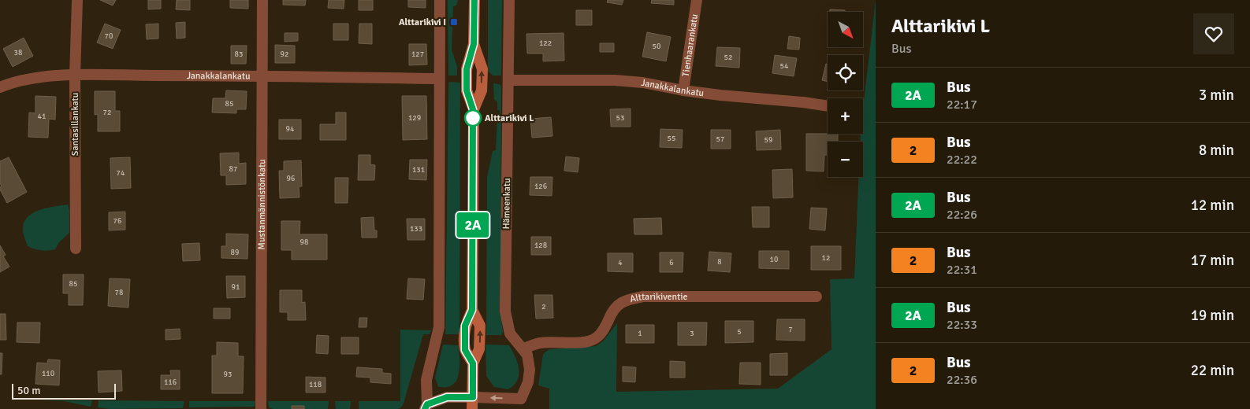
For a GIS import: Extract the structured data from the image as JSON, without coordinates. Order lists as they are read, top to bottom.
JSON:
{
  "streets": {
    "street": [
      "Tienhaarankatu",
      "Janakkalankatu",
      "Santasillankatu",
      "Hämeenkatu",
      "Mustanmännistönkatu",
      "Alttarikiventie"
    ]
  },
  "crossings": [
    ["Tienhaarankatu", "Janakkalankatu"],
    ["Janakkalankatu", "Santasillankatu"],
    ["Janakkalankatu", "Hämeenkatu"],
    ["Janakkalankatu", "Mustanmännistönkatu"],
    ["Hämeenkatu", "Alttarikiventie"]
  ],
  "places": {
    "transit": ["Alttarikivi I"],
    "other": ["Alttarikivi L"]
  },
  "lines": ["bus line 2A"],
  "house_numbers": [
    "70",
    "122",
    "50",
    "38",
    "83",
    "92",
    "127",
    "52",
    "54",
    "85",
    "72",
    "41",
    "129",
    "53",
    "94",
    "55",
    "57",
    "59",
    "87",
    "131",
    "74",
    "96",
    "126",
    "76",
    "133",
    "98",
    "128",
    "89",
    "12",
    "10",
    "8",
    "4",
    "6",
    "85",
    "91",
    "78",
    "2",
    "7",
    "5",
    "1",
    "3",
    "110",
    "93",
    "116",
    "118"
  ],
  "scale_bar": "50 m",
  "north": "bottom right",
  "page": {
    "on_map": "2A",
    "heading": ["Alttarikivi L", "Bus"],
    "map_buttons": ["+", "−"],
    "list": [
      {
        "mark": "2A",
        "name": "Bus",
        "note": "22:17",
        "value": "3 min"
      },
      {
        "mark": "2",
        "name": "Bus",
        "note": "22:22",
        "value": "8 min"
      },
      {
        "mark": "2A",
        "name": "Bus",
        "note": "22:26",
        "value": "12 min"
      },
      {
        "mark": "2",
        "name": "Bus",
        "note": "22:31",
        "value": "17 min"
      },
      {
        "mark": "2A",
        "name": "Bus",
        "note": "22:33",
        "value": "19 min"
      },
      {
        "mark": "2",
        "name": "Bus",
        "note": "22:36",
        "value": "22 min"
      }
    ],
    "scale": "50 m"
  }
}
